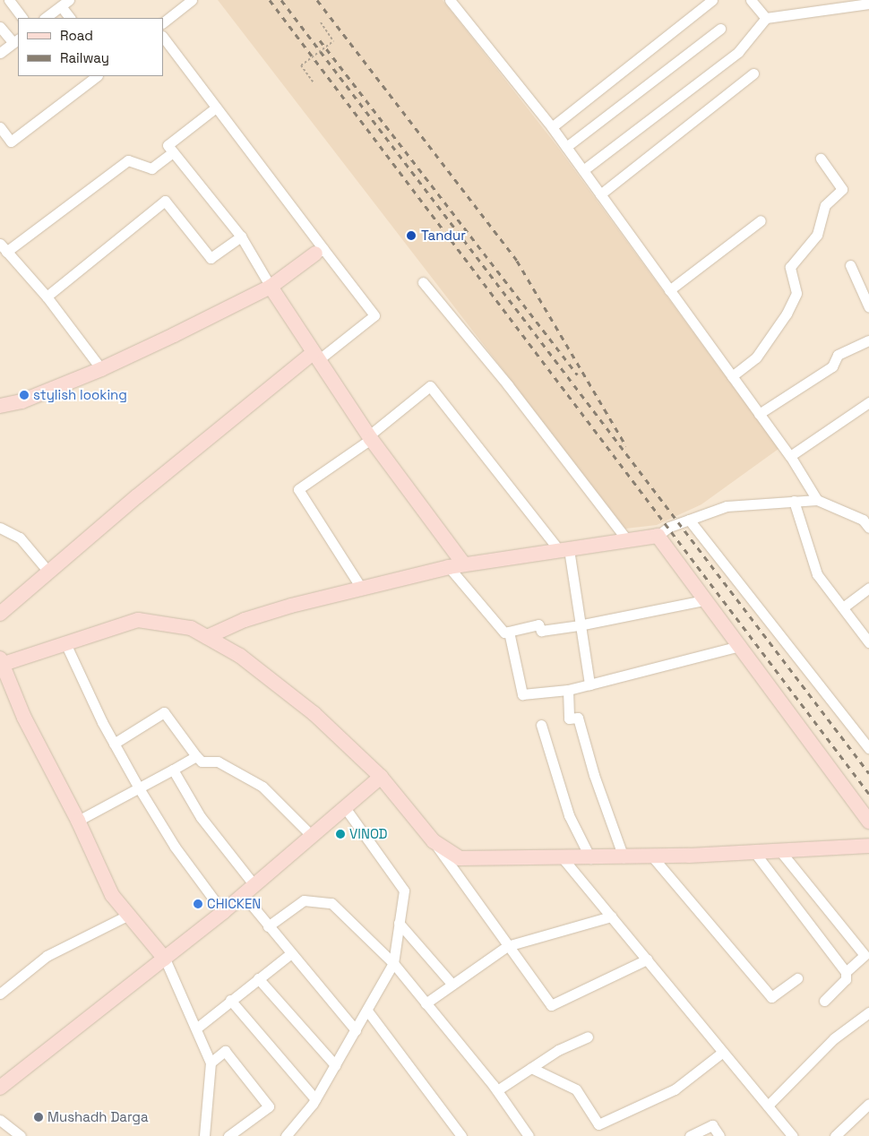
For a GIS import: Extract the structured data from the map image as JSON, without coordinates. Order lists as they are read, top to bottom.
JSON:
{
  "places": [
    "Tandur",
    "stylish looking",
    "VINOD",
    "CHICKEN",
    "Mushadh Darga"
  ],
  "legend": ["Road", "Railway"]
}
